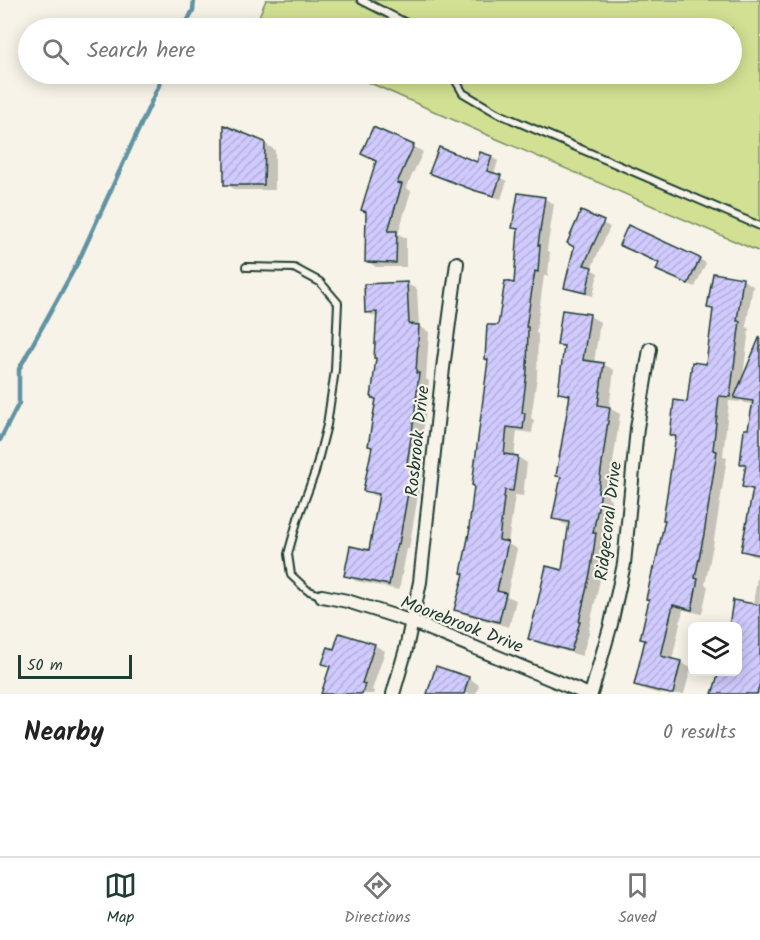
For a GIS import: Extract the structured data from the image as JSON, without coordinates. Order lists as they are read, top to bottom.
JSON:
{
  "streets": {
    "street": ["Rosbrook Drive", "Ridgecoral Drive", "Moorebrook Drive"]
  },
  "crossings": [
    ["Rosbrook Drive", "Moorebrook Drive"],
    ["Ridgecoral Drive", "Moorebrook Drive"]
  ],
  "scale_bar": "50 m",
  "page": {
    "search": "Search here",
    "scale": "50 m",
    "heading": ["Nearby", "0 results"],
    "nav": ["Map", "Directions", "Saved"]
  }
}
